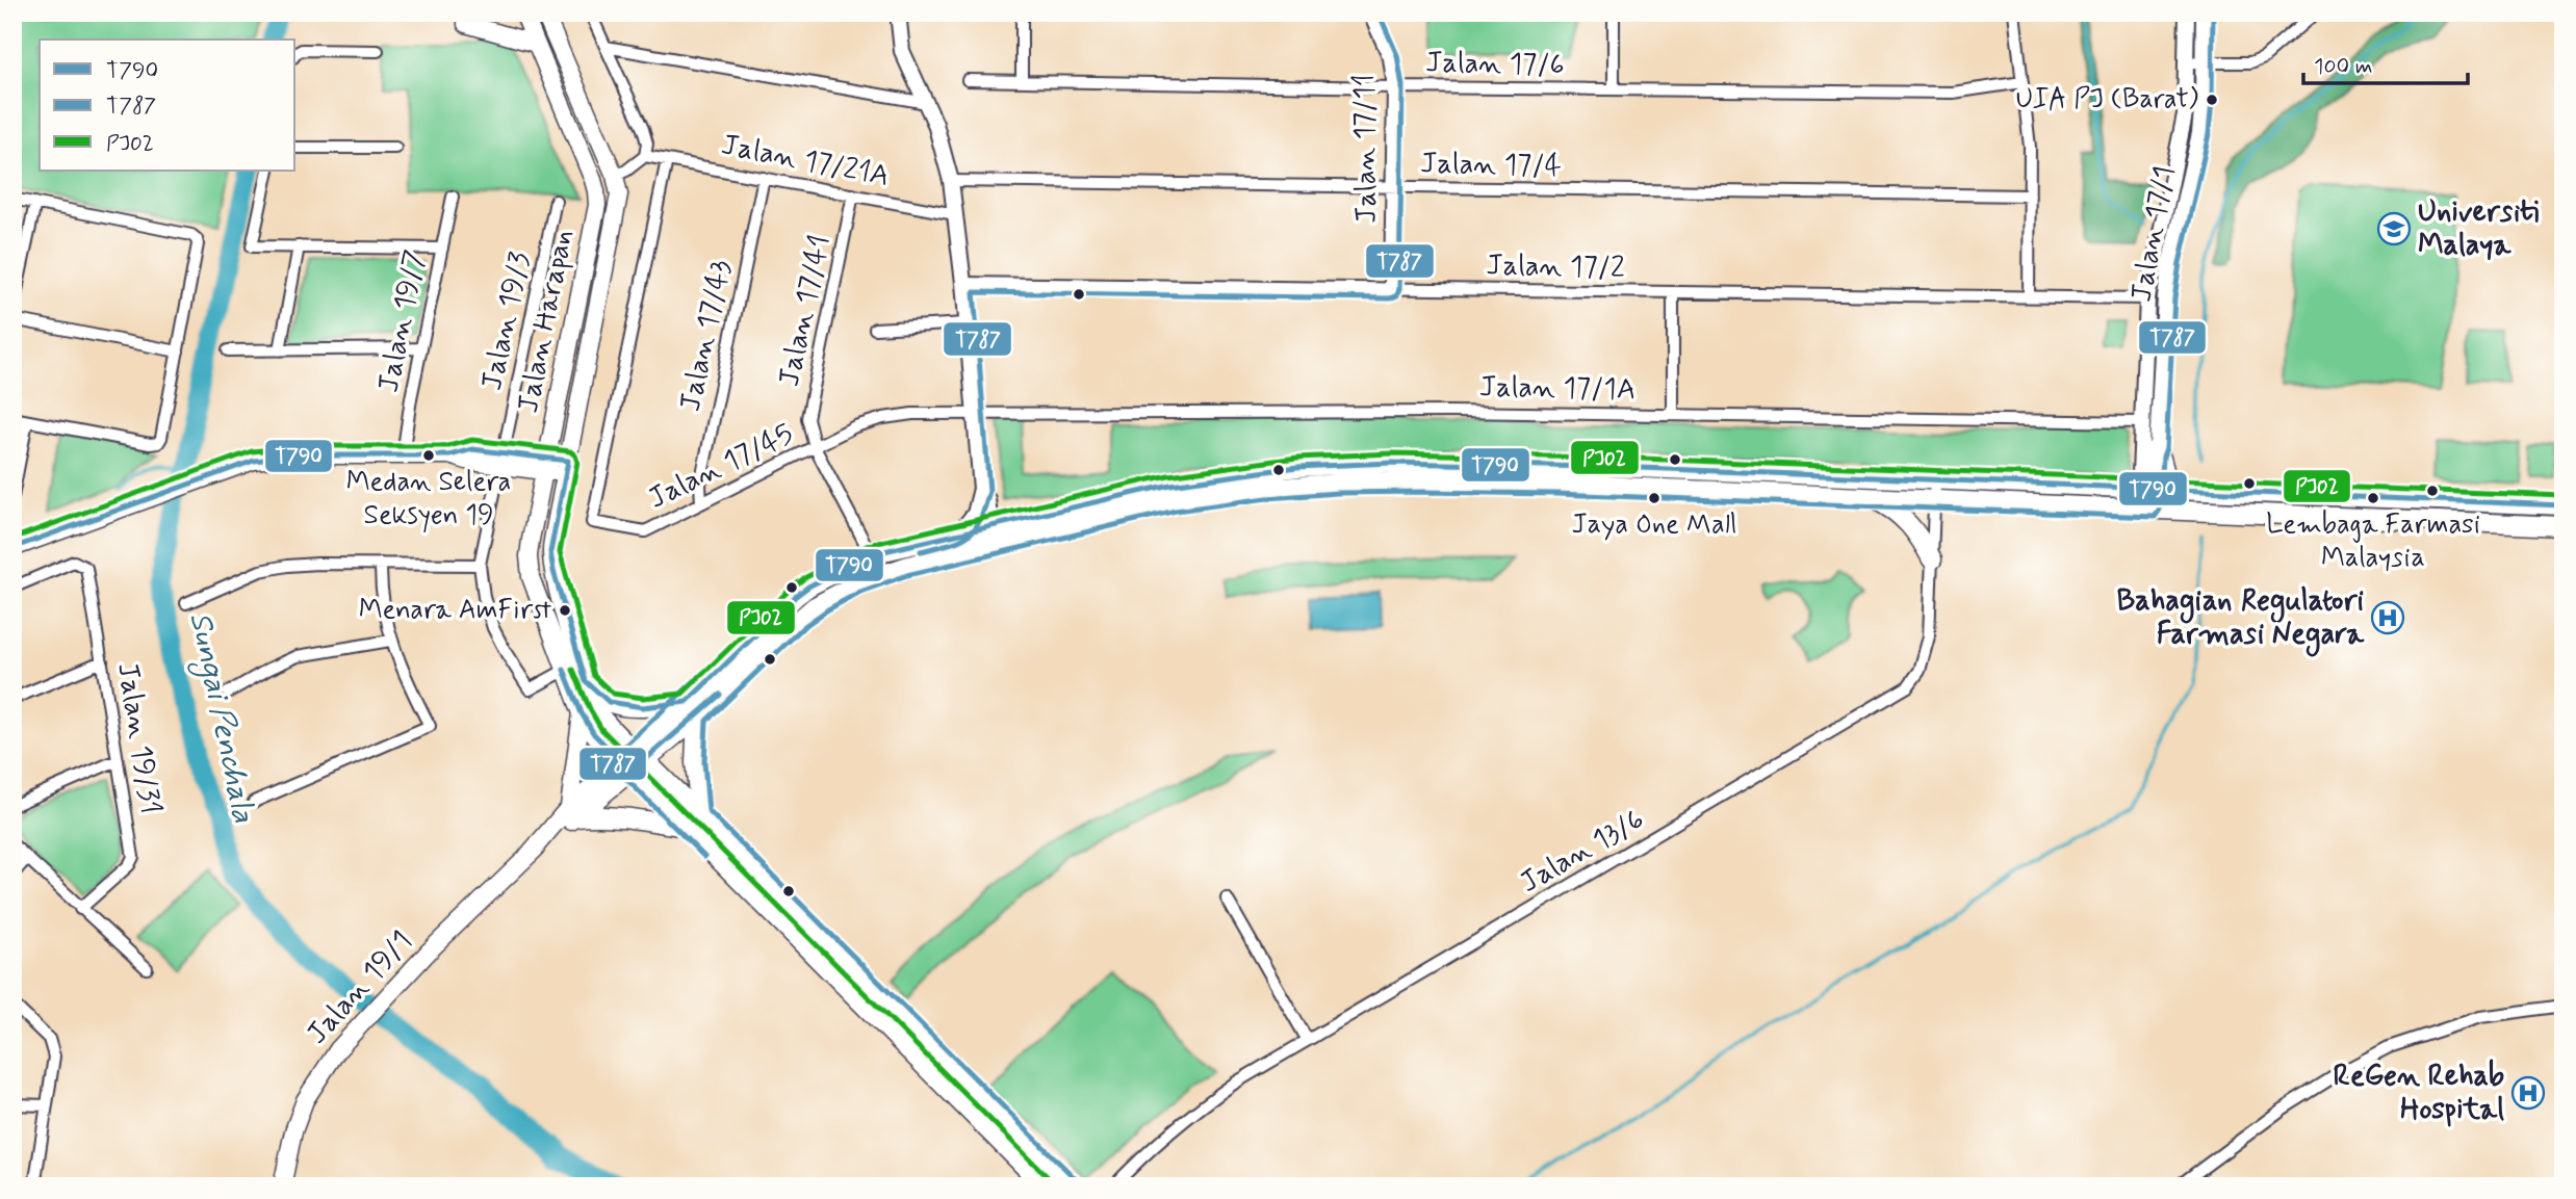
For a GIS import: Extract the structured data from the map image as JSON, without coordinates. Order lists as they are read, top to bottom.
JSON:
{
  "streets": {
    "main road": ["Jalan Harapan", "Jalan 19/1"],
    "street": [
      "Jalan 17/6",
      "Jalan 17/11",
      "Jalan 17/21A",
      "Jalan 17/4",
      "Jalan 17/1",
      "Jalan 17/2",
      "Jalan 17/41",
      "Jalan 19/7",
      "Jalan 19/3",
      "Jalan 17/43",
      "Jalan 17/1A",
      "Jalan 17/45",
      "Jalan 19/31",
      "Jalan 13/6"
    ]
  },
  "crossings": [
    ["Jalan 17/6", "Jalan 17/11"],
    ["Jalan 17/11", "Jalan 17/4"],
    ["Jalan 17/11", "Jalan 17/2"],
    ["Jalan 17/21A", "Jalan 17/41"],
    ["Jalan 17/21A", "Jalan 17/43"],
    ["Jalan 17/21A", "Jalan 17/45"],
    ["Jalan 17/1", "Jalan 17/2"],
    ["Jalan 17/1", "Jalan 17/1A"],
    ["Jalan 17/41", "Jalan 17/45"],
    ["Jalan 19/3", "Jalan Harapan"],
    ["Jalan Harapan", "Jalan 19/1"],
    ["Jalan 17/43", "Jalan 17/45"],
    ["Jalan 17/1A", "Jalan 17/45"]
  ],
  "water": ["Sungai Penchala"],
  "places": {
    "other": [
      "UIA PJ (Barat)",
      "Medan Selera Seksyen 19",
      "Jaya One Mall",
      "Lembaga Farmasi Malaysia",
      "Menara AmFirst"
    ],
    "school or university": ["Universiti Malaya"],
    "hospital": ["Bahagian Regulatori Farmasi Negara", "ReGen Rehab Hospital"]
  },
  "lines": ["transit line T787", "transit line PJ02", "transit line T790"],
  "legend": ["T790", "T787", "PJ02"],
  "scale_bar": "100 m"
}
